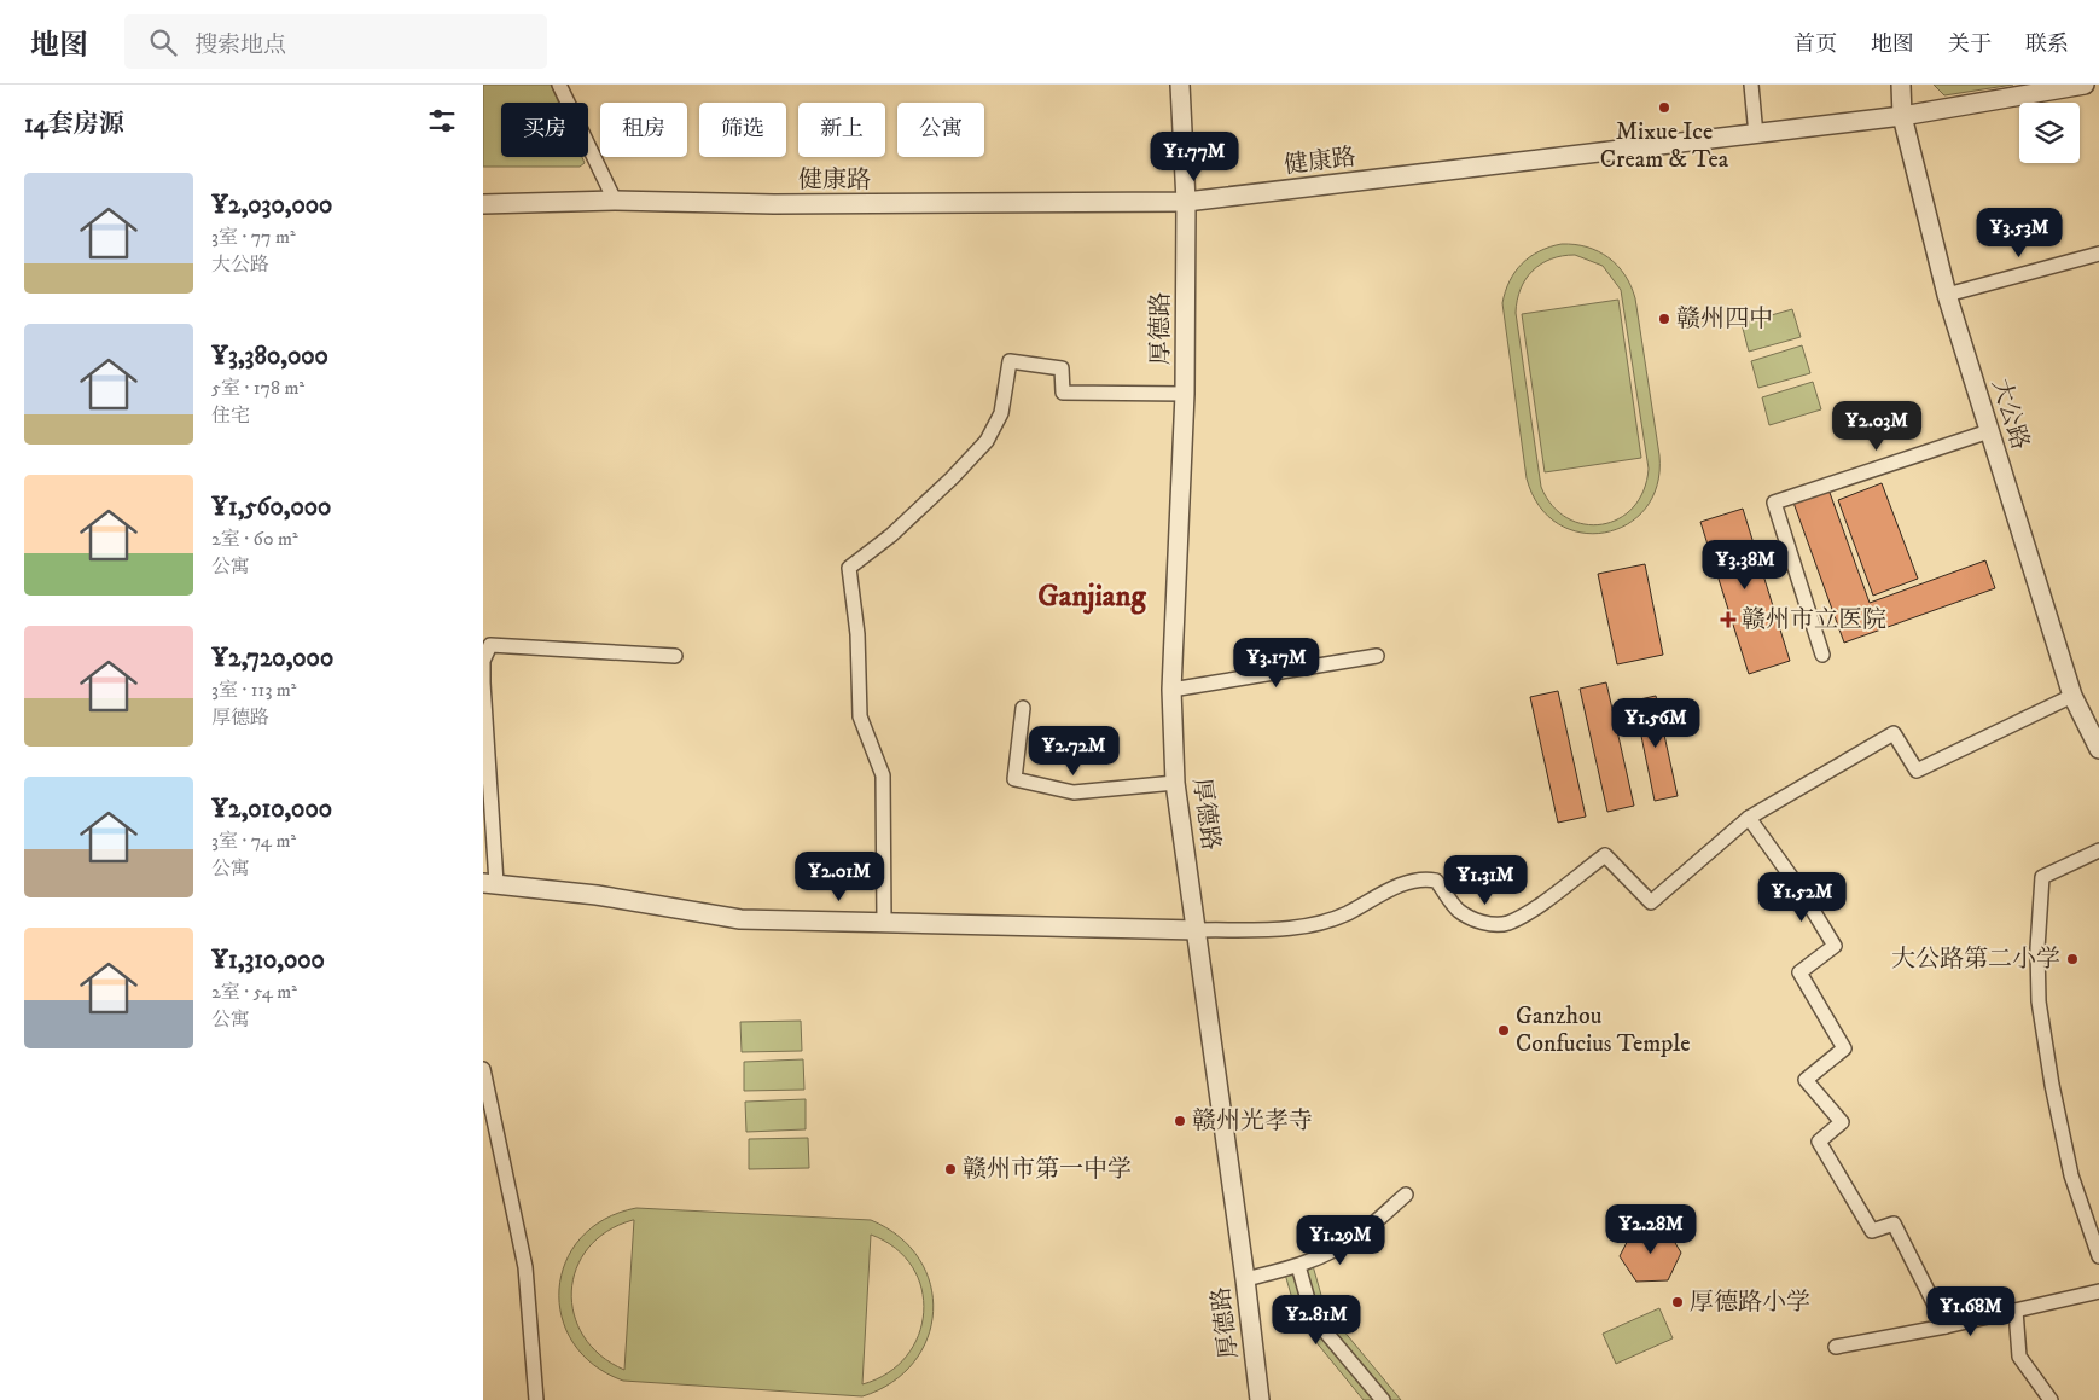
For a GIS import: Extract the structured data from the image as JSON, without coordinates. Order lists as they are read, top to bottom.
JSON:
{
  "streets": {
    "street": ["健康路", "厚德路", "大公路"]
  },
  "crossings": [
    ["健康路", "厚德路"],
    ["健康路", "大公路"]
  ],
  "districts": ["Ganjiang"],
  "places": {
    "other": [
      "Mixue Ice Cream & Tea",
      "赣州四中",
      "大公路第二小学",
      "Ganzhou Confucius Temple",
      "赣州光孝寺",
      "赣州市第一中学",
      "厚德路小学"
    ],
    "health": ["赣州市立医院"]
  },
  "page": {
    "header": "地图",
    "search": "搜索地点",
    "nav": [
      "首页",
      "地图",
      "关于",
      "联系"
    ],
    "heading": "14套房源",
    "chip": [
      "买房",
      "租房",
      "筛选",
      "新上",
      "公寓"
    ],
    "price": [
      "¥1.77M",
      "¥3.53M",
      "¥2.03M",
      "¥3.38M",
      "¥3.17M",
      "¥1.56M",
      "¥2.72M",
      "¥2.01M",
      "¥1.31M",
      "¥1.52M",
      "¥2.28M",
      "¥1.29M",
      "¥1.68M",
      "¥2.81M"
    ],
    "list": [
      {
        "name": "¥2,030,000",
        "note": "3室 · 77 m² · 大公路"
      },
      {
        "name": "¥3,380,000",
        "note": "5室 · 178 m² · 住宅"
      },
      {
        "name": "¥1,560,000",
        "note": "2室 · 60 m² · 公寓"
      },
      {
        "name": "¥2,720,000",
        "note": "3室 · 113 m² · 厚德路"
      },
      {
        "name": "¥2,010,000",
        "note": "3室 · 74 m² · 公寓"
      },
      {
        "name": "¥1,310,000",
        "note": "2室 · 54 m² · 公寓"
      }
    ]
  }
}
